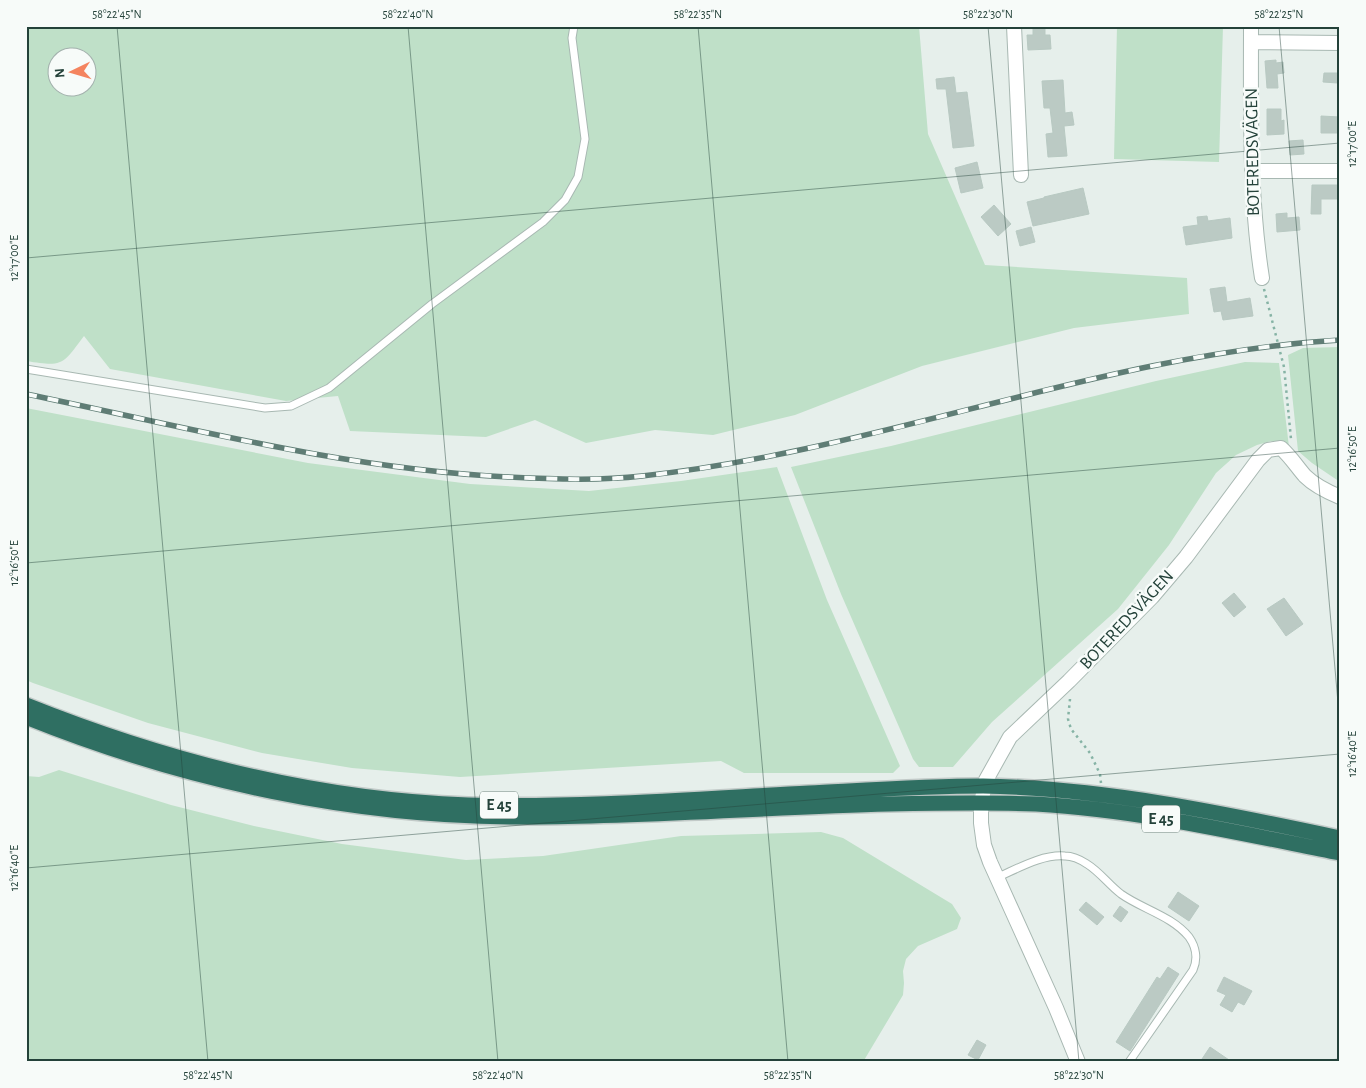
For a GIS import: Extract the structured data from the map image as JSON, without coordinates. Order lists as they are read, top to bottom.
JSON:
{
  "streets": {
    "highway": ["E 45"],
    "street": ["BOTEREDSVÄGEN"]
  },
  "crossings": [
    ["BOTEREDSVÄGEN", "E 45"]
  ],
  "north": "left",
  "coordinates": [
    "58°22'45\"N",
    "58°22'40\"N",
    "58°22'35\"N",
    "58°22'30\"N",
    "58°22'25\"N",
    "12°17'00\"E",
    "12°16'50\"E",
    "12°16'40\"E"
  ]
}
